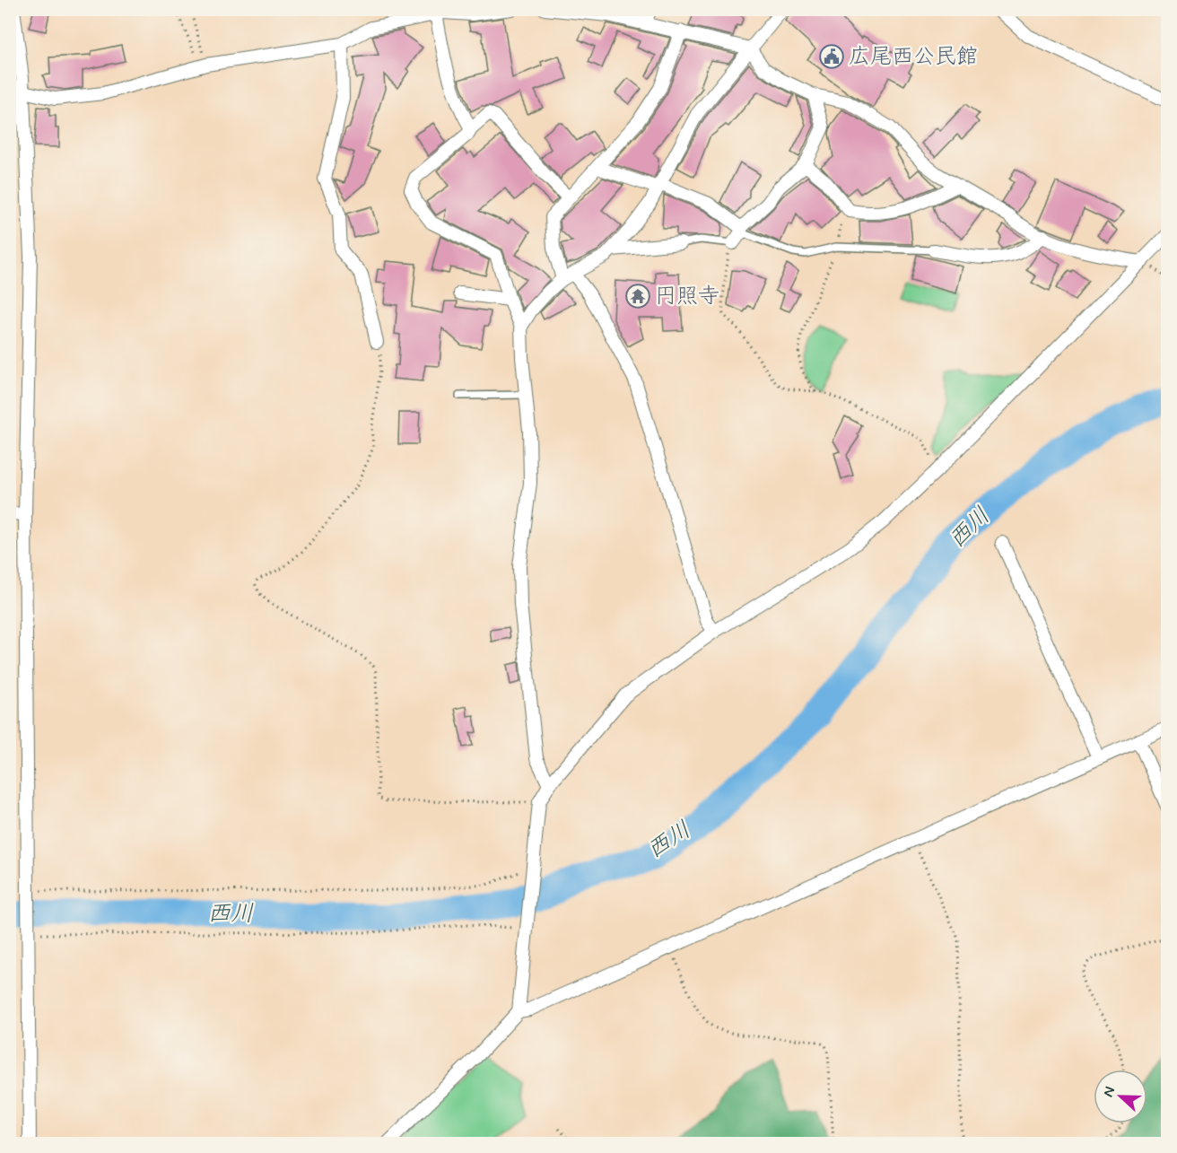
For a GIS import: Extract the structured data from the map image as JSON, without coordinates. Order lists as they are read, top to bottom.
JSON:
{
  "water": ["西川"],
  "places": {
    "public building": ["広尾西公民館"],
    "temple": ["円照寺"]
  },
  "north": "left"
}
